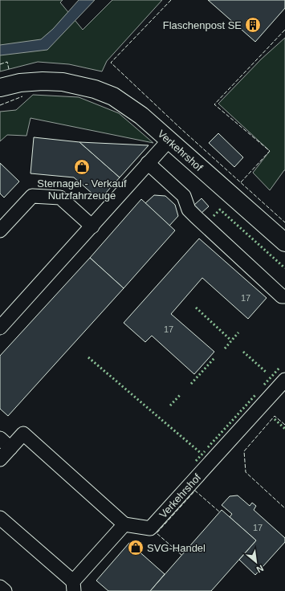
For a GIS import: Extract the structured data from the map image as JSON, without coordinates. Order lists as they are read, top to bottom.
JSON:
{
  "streets": {
    "main road": ["Verkehrshof"]
  },
  "places": {
    "building": ["Flaschenpost SE"],
    "shop": ["Sternagel - Verkauf Nutzfahrzeuge", "SVG-Handel"]
  },
  "house_numbers": ["17", "17", "17"],
  "north": "bottom right"
}
